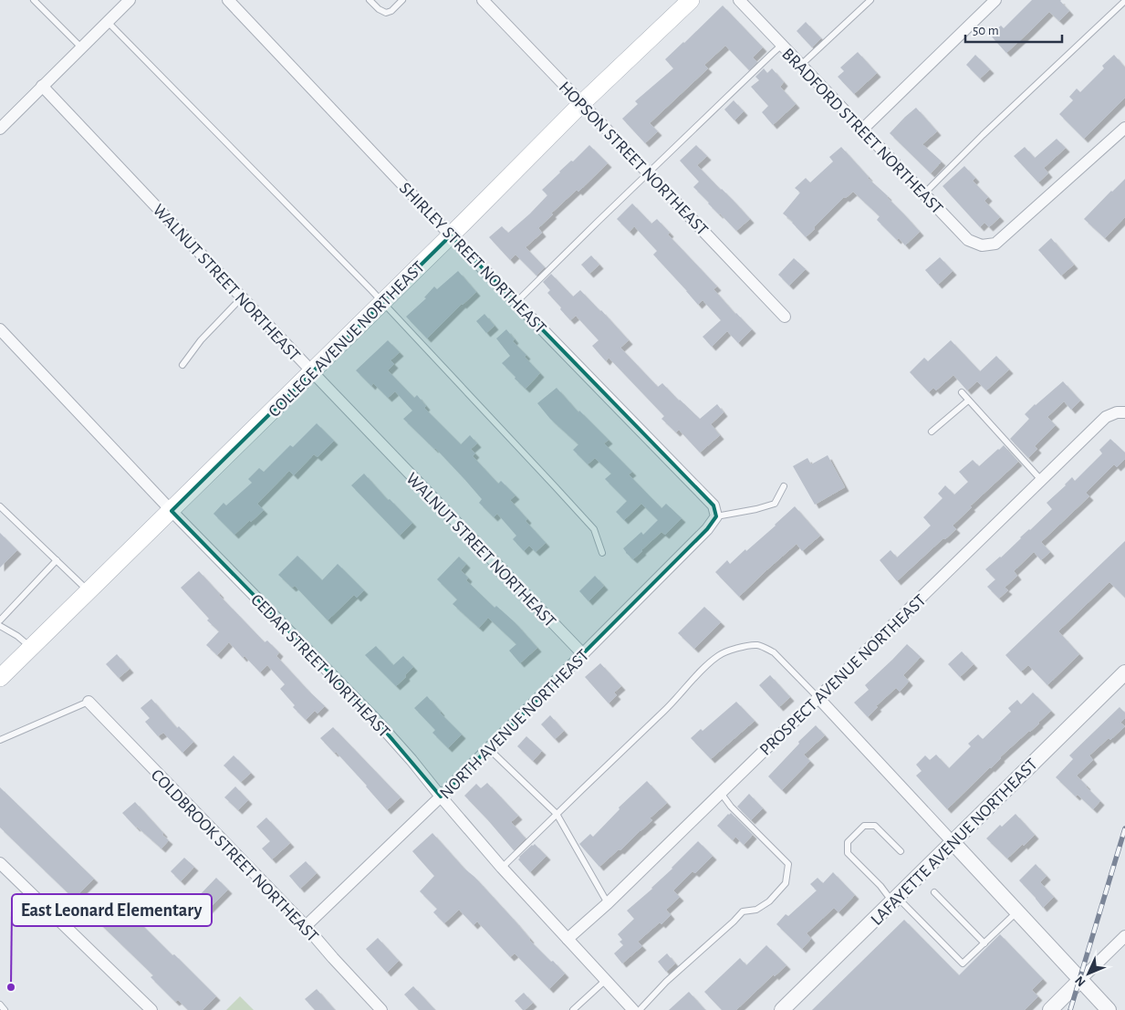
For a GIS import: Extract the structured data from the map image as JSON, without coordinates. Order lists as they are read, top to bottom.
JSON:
{
  "streets": {
    "main road": ["COLLEGE AVENUE NORTHEAST"],
    "street": [
      "BRADFORD STREET NORTHEAST",
      "HOPSON STREET NORTHEAST",
      "SHIRLEY STREET NORTHEAST",
      "WALNUT STREET NORTHEAST",
      "CEDAR STREET NORTHEAST",
      "PROSPECT AVENUE NORTHEAST",
      "NORTH AVENUE NORTHEAST",
      "LAFAYETTE AVENUE NORTHEAST",
      "COLDBROOK STREET NORTHEAST"
    ]
  },
  "crossings": [
    ["HOPSON STREET NORTHEAST", "COLLEGE AVENUE NORTHEAST"],
    ["SHIRLEY STREET NORTHEAST", "COLLEGE AVENUE NORTHEAST"],
    ["SHIRLEY STREET NORTHEAST", "NORTH AVENUE NORTHEAST"],
    ["WALNUT STREET NORTHEAST", "COLLEGE AVENUE NORTHEAST"],
    ["WALNUT STREET NORTHEAST", "NORTH AVENUE NORTHEAST"],
    ["COLLEGE AVENUE NORTHEAST", "CEDAR STREET NORTHEAST"],
    ["CEDAR STREET NORTHEAST", "PROSPECT AVENUE NORTHEAST"],
    ["CEDAR STREET NORTHEAST", "NORTH AVENUE NORTHEAST"],
    ["NORTH AVENUE NORTHEAST", "COLDBROOK STREET NORTHEAST"]
  ],
  "places": ["East Leonard Elementary"],
  "scale_bar": "50 m",
  "north": "bottom left"
}
